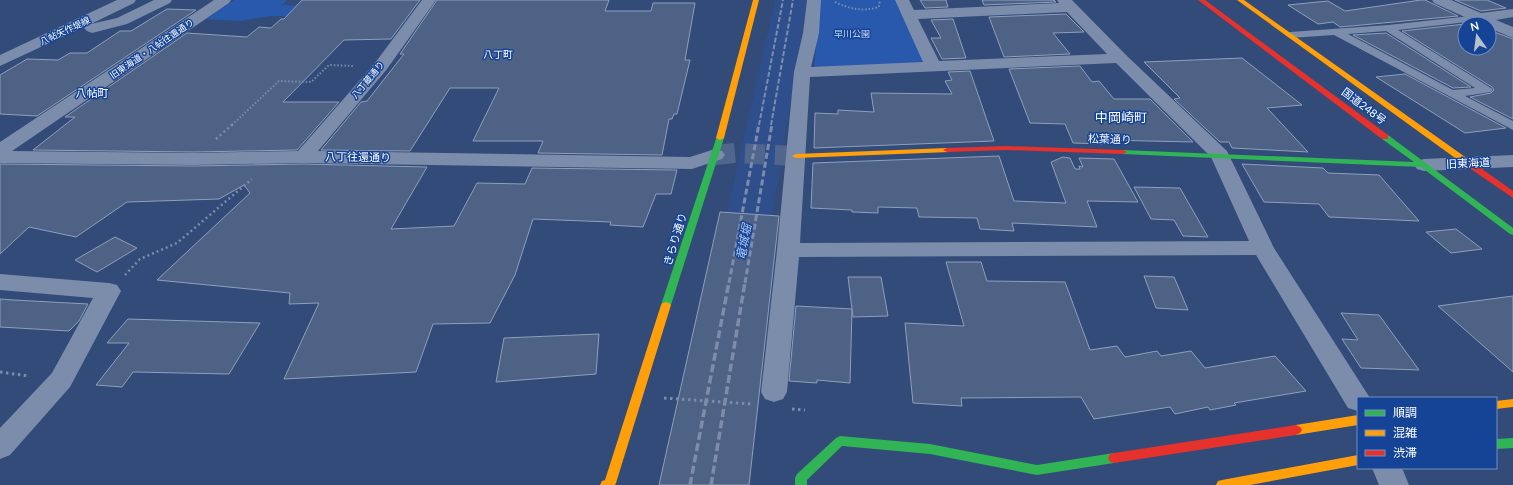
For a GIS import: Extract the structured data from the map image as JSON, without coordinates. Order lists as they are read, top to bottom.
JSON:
{
  "streets": {
    "main road": ["国道248号", "松葉通り", "きらり通り"],
    "street": [
      "八帖矢作堤線",
      "旧東海道・八帖往還通り",
      "八丁蔵通り",
      "八丁往還通り",
      "旧東海道"
    ]
  },
  "crossings": [
    ["八丁蔵通り", "八丁往還通り"],
    ["国道248号", "松葉通り"],
    ["国道248号", "旧東海道"],
    ["松葉通り", "旧東海道"],
    ["八丁往還通り", "きらり通り"]
  ],
  "districts": ["八丁町", "八帖町", "中岡崎町"],
  "water": ["竜城堀"],
  "parks": ["早川公園"],
  "legend": ["順調", "混雑", "渋滞"],
  "north": "top"
}
